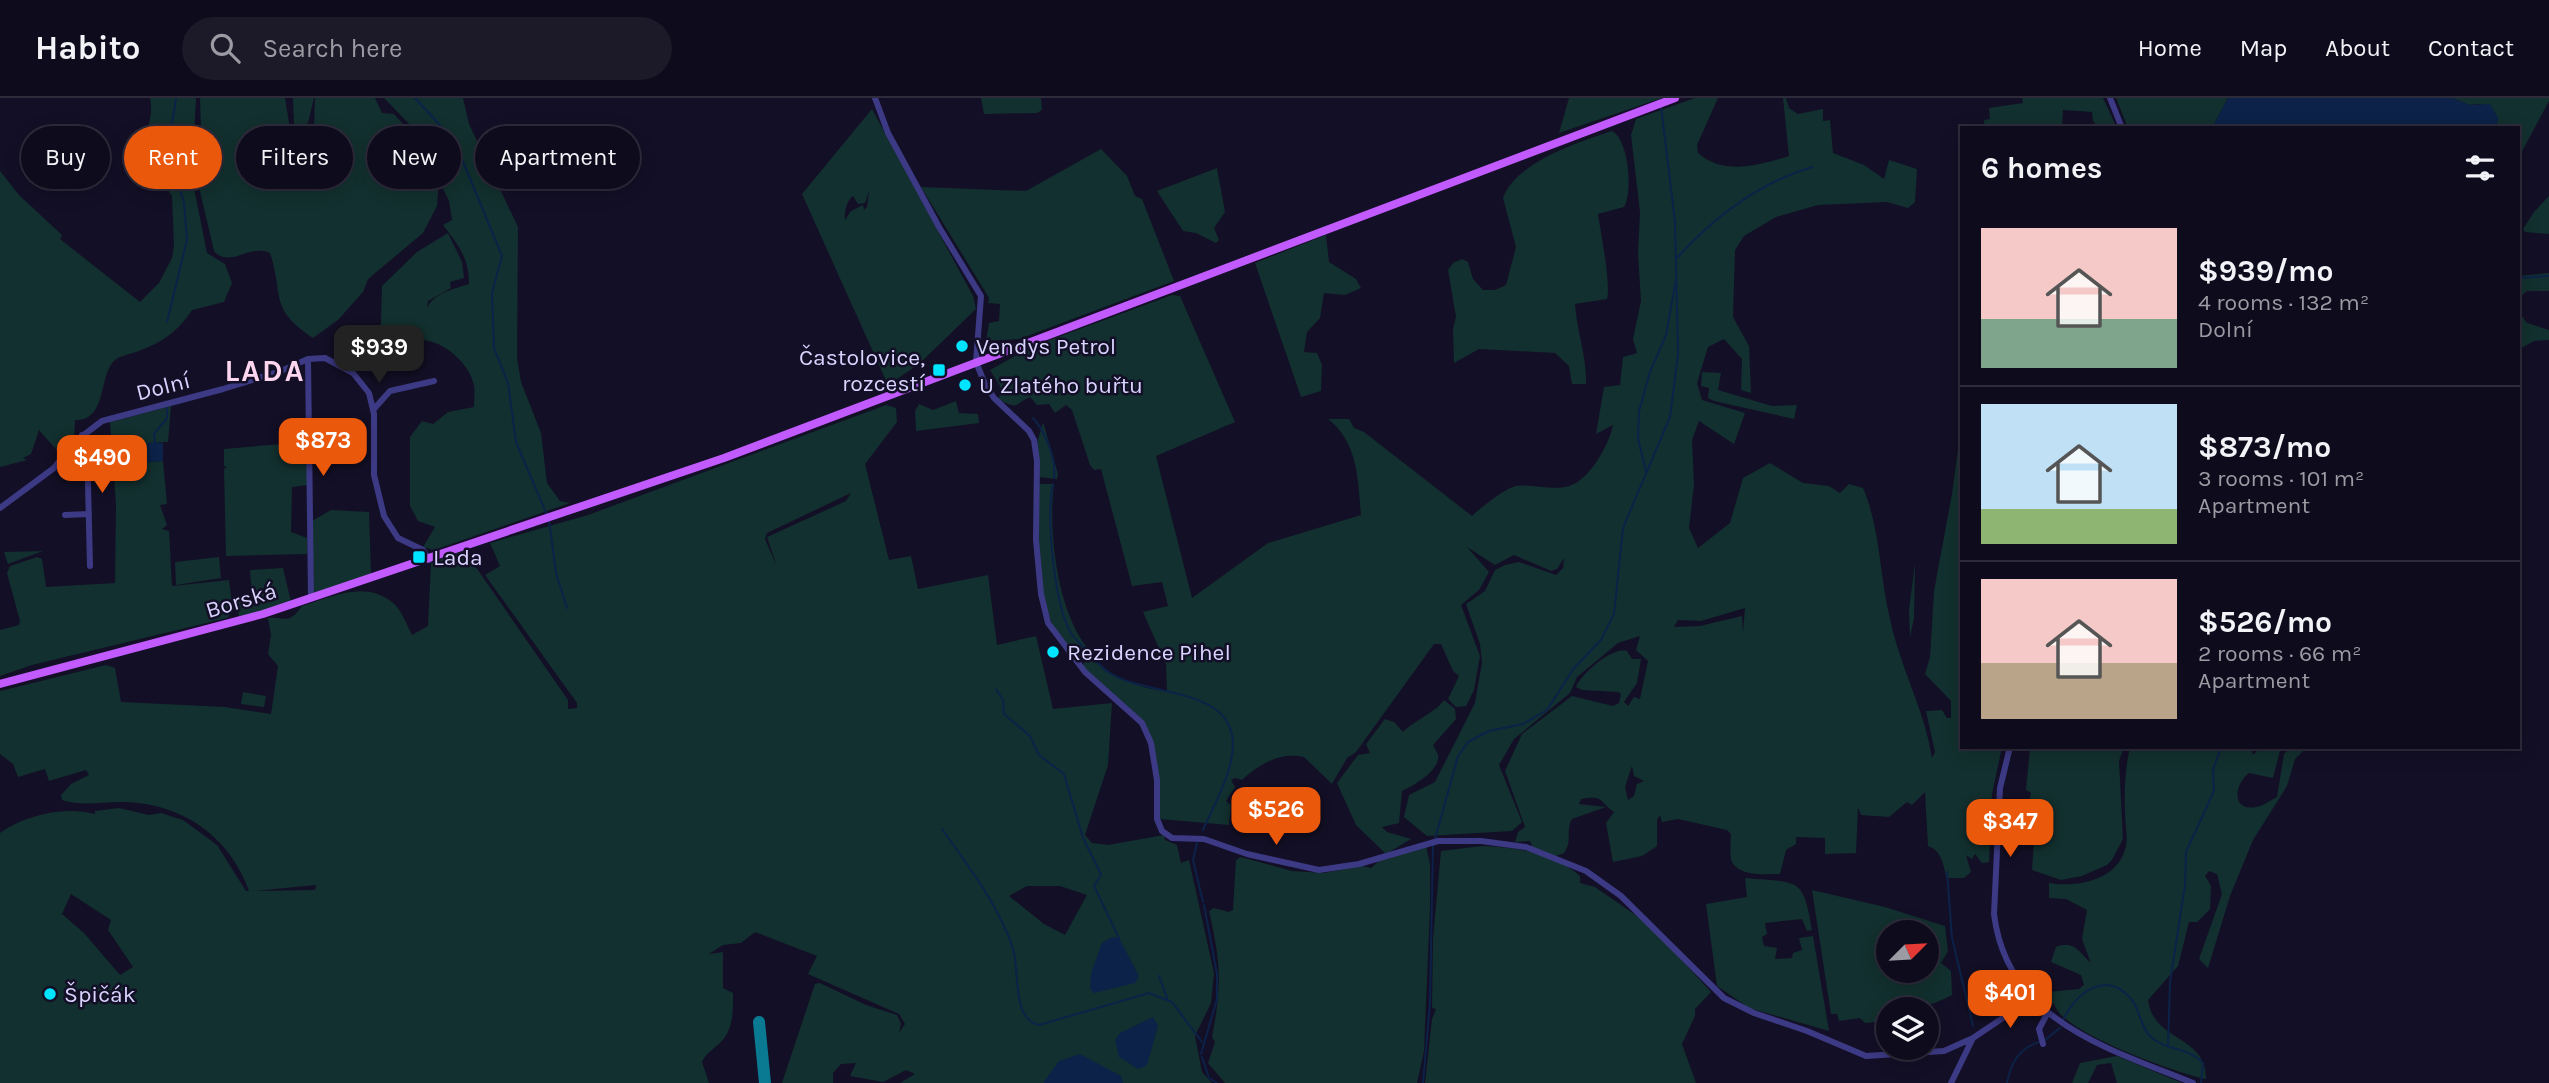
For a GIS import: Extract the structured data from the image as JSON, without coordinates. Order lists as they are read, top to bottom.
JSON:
{
  "streets": {
    "main road": ["Borská"],
    "street": ["Dolní"]
  },
  "districts": ["LADA"],
  "places": {
    "other": [
      "Vendys Petrol",
      "U Zlatého buřtu",
      "Rezidence Pihel",
      "Špičák"
    ],
    "transit": ["Častolovice, rozcestí", "Lada"]
  },
  "north": "top right",
  "page": {
    "header": "Habito",
    "search": "Search here",
    "nav": [
      "Home",
      "Map",
      "About",
      "Contact"
    ],
    "chip": [
      "Buy",
      "Rent",
      "Filters",
      "New",
      "Apartment"
    ],
    "heading": "6 homes",
    "list": [
      {
        "name": "$939/mo",
        "note": "4 rooms · 132 m² · Dolní"
      },
      {
        "name": "$873/mo",
        "note": "3 rooms · 101 m² · Apartment"
      },
      {
        "name": "$526/mo",
        "note": "2 rooms · 66 m² · Apartment"
      }
    ],
    "price": [
      "$939",
      "$873",
      "$490",
      "$526",
      "$347",
      "$401"
    ]
  }
}
